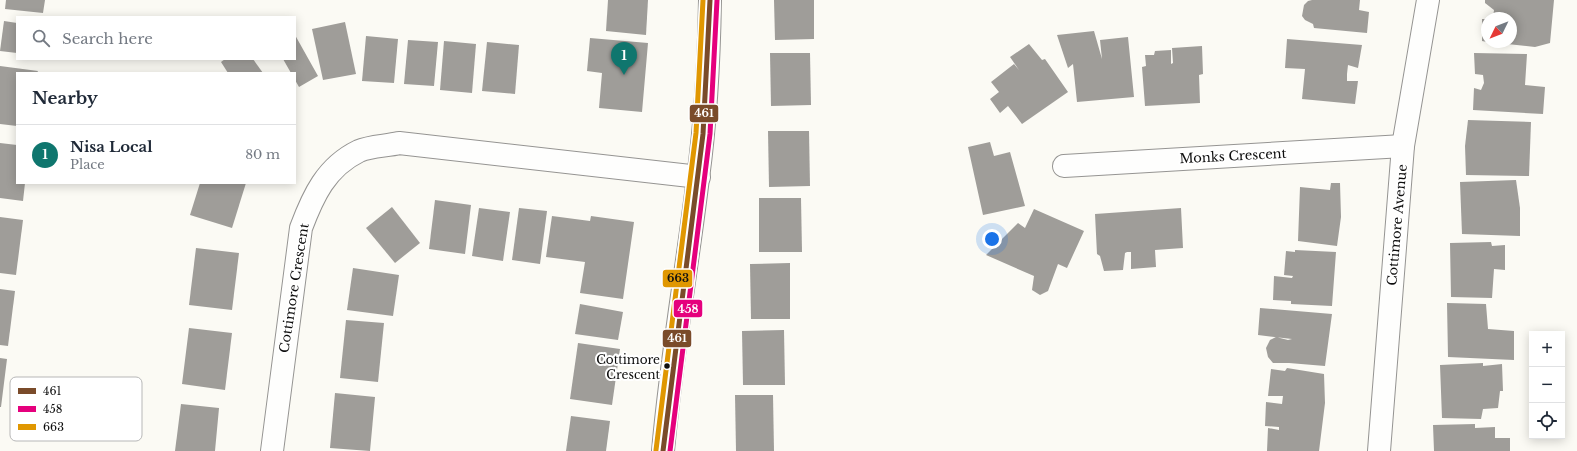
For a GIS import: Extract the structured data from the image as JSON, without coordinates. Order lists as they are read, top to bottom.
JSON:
{
  "streets": {
    "street": ["Monks Crescent", "Cottimore Avenue", "Cottimore Crescent"]
  },
  "crossings": [
    ["Monks Crescent", "Cottimore Avenue"]
  ],
  "places": ["Cottimore Crescent"],
  "lines": ["transit line 461", "transit line 458", "transit line 663"],
  "legend": ["461", "458", "663"],
  "north": "bottom left",
  "page": {
    "search": "Search here",
    "pins": "1",
    "heading": "Nearby",
    "list": [
      {
        "mark": "1",
        "name": "Nisa Local",
        "note": "Place",
        "value": "80 m"
      }
    ],
    "map_buttons": ["+", "−"]
  }
}
